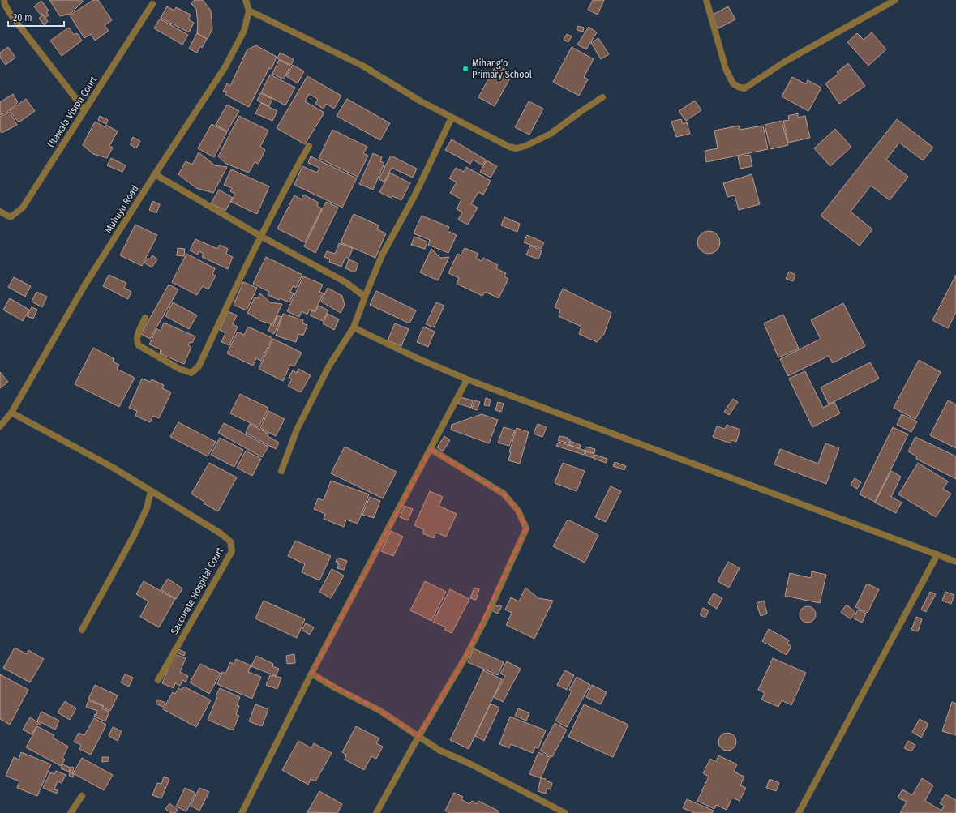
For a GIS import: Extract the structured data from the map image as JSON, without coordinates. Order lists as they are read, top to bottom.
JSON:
{
  "streets": {
    "street": ["Utawala Vision Court", "Muhuyu Road", "Saccurate Hospital Court"]
  },
  "crossings": [
    ["Muhuyu Road", "Saccurate Hospital Court"]
  ],
  "places": ["Mihang'o Primary School"],
  "scale_bar": "20 m"
}
